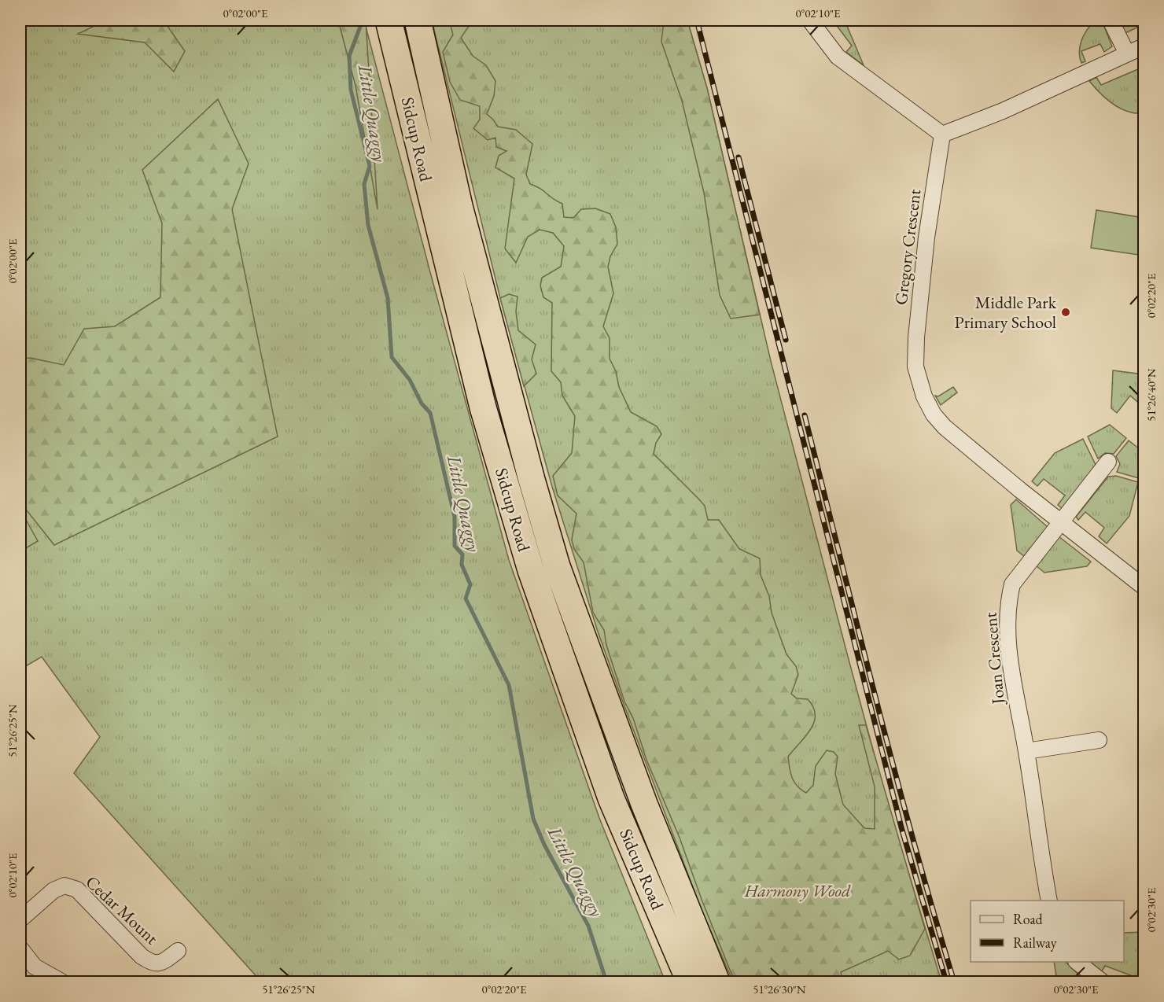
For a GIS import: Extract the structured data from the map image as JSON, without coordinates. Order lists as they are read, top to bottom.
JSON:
{
  "streets": {
    "highway": ["Sidcup Road"],
    "street": ["Gregory Crescent", "Joan Crescent", "Cedar Mount"]
  },
  "crossings": [
    ["Gregory Crescent", "Joan Crescent"]
  ],
  "water": ["Little Quaggy"],
  "parks": ["Harmony Wood"],
  "places": ["Middle Park Primary School"],
  "legend": ["Road", "Railway"],
  "coordinates": [
    "0°02'00\"E",
    "0°02'10\"E",
    "0°02'20\"E",
    "51°26'40\"N",
    "51°26'25\"N",
    "0°02'30\"E",
    "51°26'30\"N"
  ]
}
